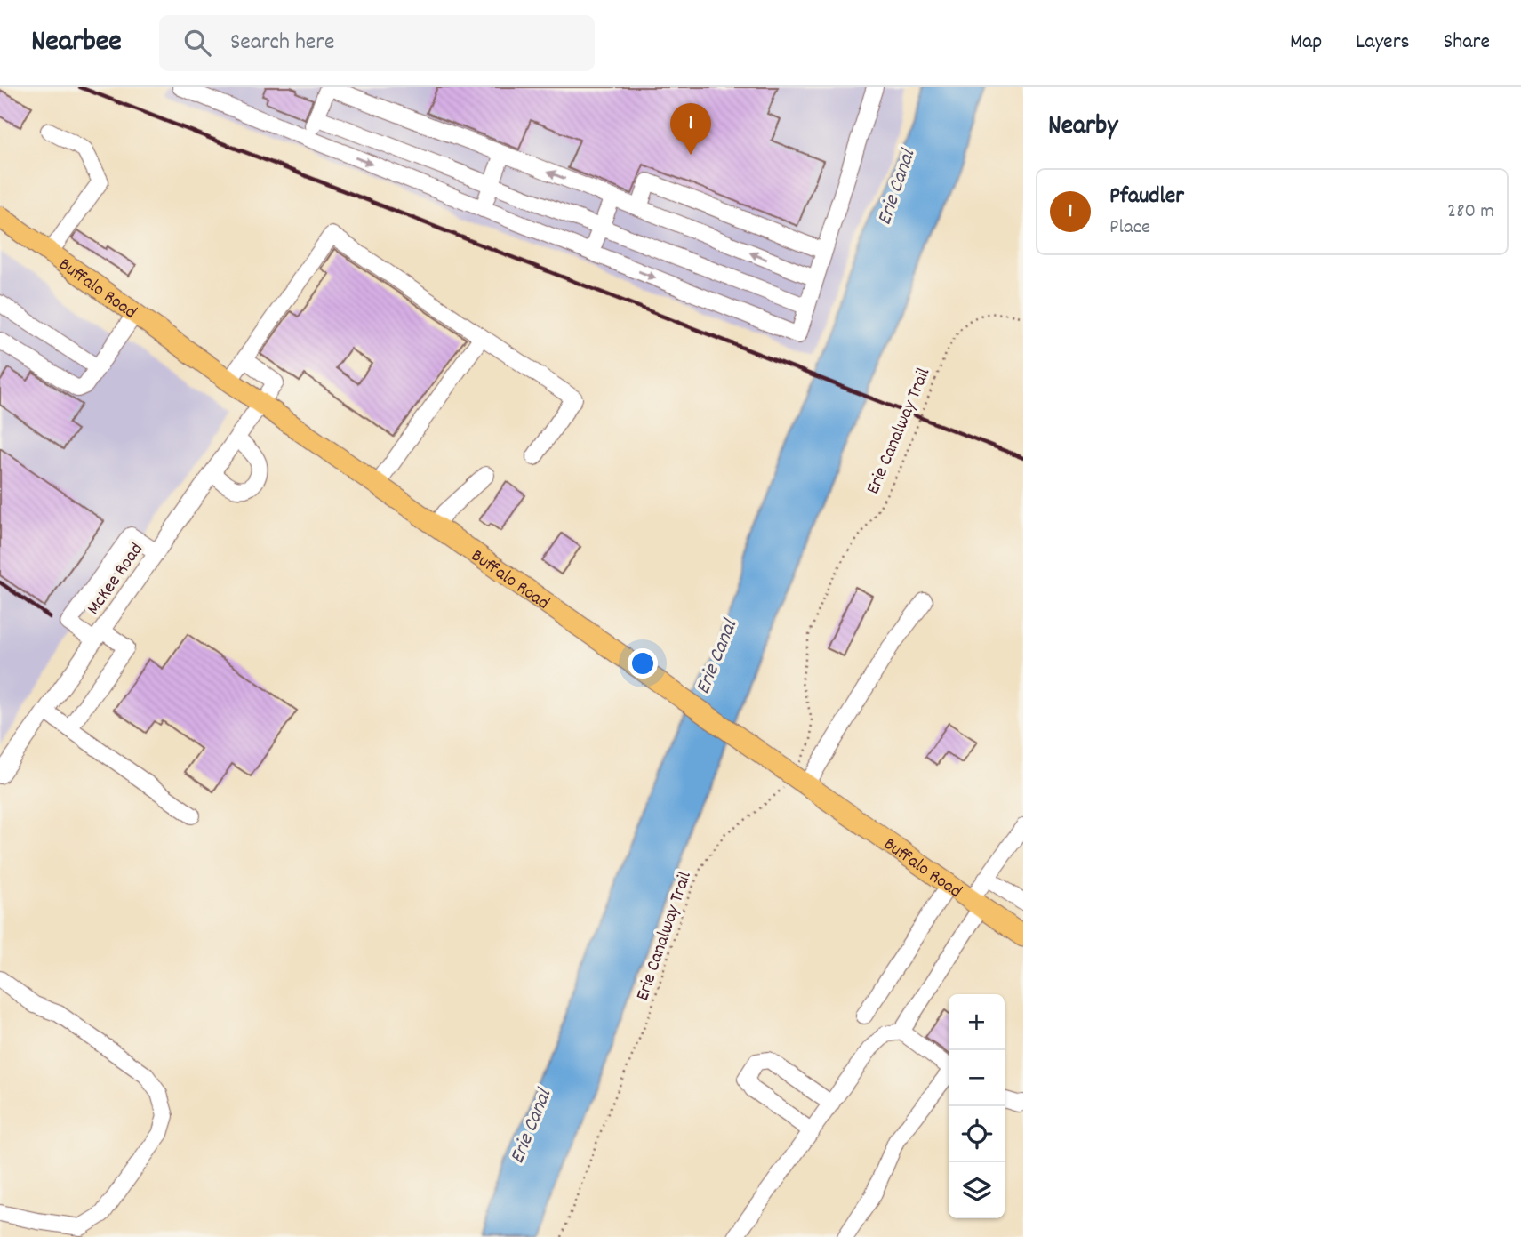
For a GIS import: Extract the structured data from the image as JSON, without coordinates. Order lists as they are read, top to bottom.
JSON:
{
  "streets": {
    "main road": ["Buffalo Road"],
    "street": ["McKee Road"],
    "path": ["Erie Canalway Trail"]
  },
  "crossings": [
    ["Buffalo Road", "Erie Canalway Trail"],
    ["Buffalo Road", "McKee Road"]
  ],
  "water": ["Erie Canal"],
  "page": {
    "header": "Nearbee",
    "search": "Search here",
    "nav": ["Map", "Layers", "Share"],
    "heading": "Nearby",
    "pins": "1",
    "list": [
      {
        "mark": "1",
        "name": "Pfaudler",
        "note": "Place",
        "value": "280 m"
      }
    ],
    "map_buttons": ["+", "−"]
  }
}
